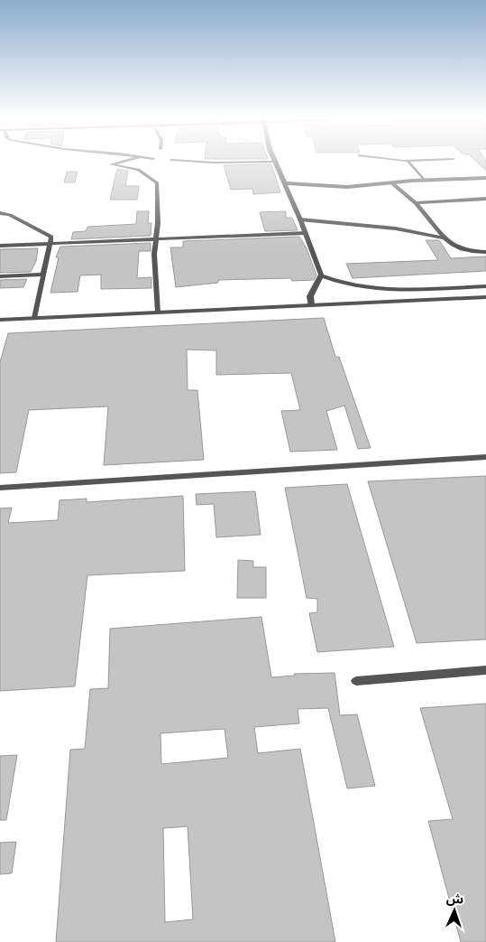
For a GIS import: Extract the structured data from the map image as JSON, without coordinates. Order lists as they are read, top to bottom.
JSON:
{
  "north": "top"
}
